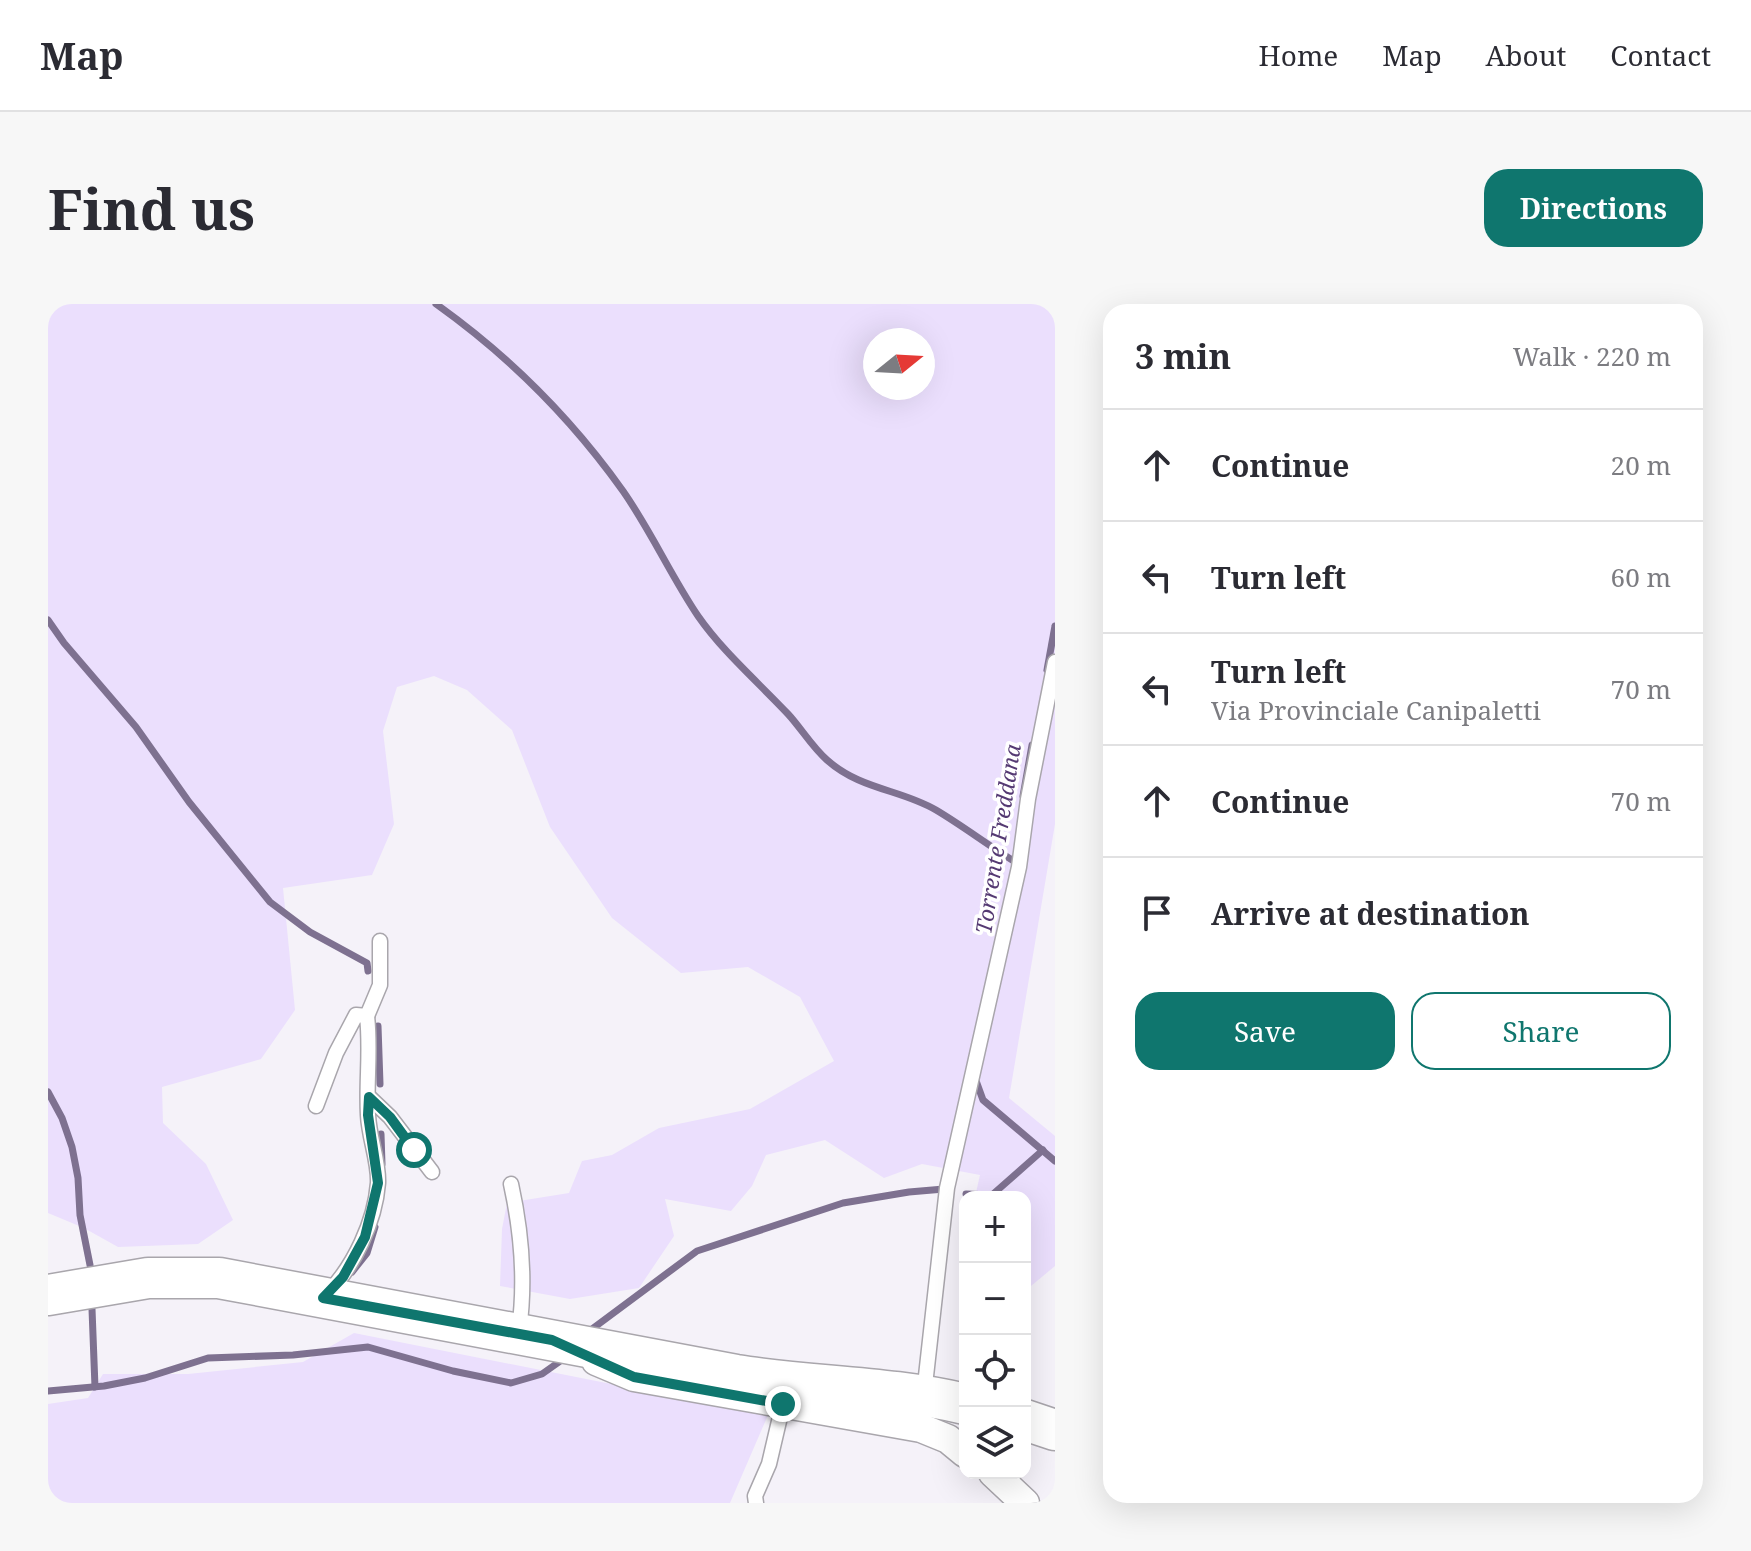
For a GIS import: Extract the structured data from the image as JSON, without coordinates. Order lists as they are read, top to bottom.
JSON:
{
  "water": ["Torrente Freddana"],
  "north": "right",
  "page": {
    "header": "Map",
    "nav": [
      "Home",
      "Map",
      "About",
      "Contact"
    ],
    "buttons": [
      "Directions",
      ["Save", "Share"]
    ],
    "title": "Find us",
    "heading": ["3 min", "Walk · 220 m"],
    "list": [
      ["Continue", "20 m"],
      ["Turn left", "60 m"],
      ["Turn left", "Via Provinciale Canipaletti", "70 m"],
      ["Continue", "70 m"],
      "Arrive at destination"
    ],
    "map_buttons": ["+", "−"]
  }
}
